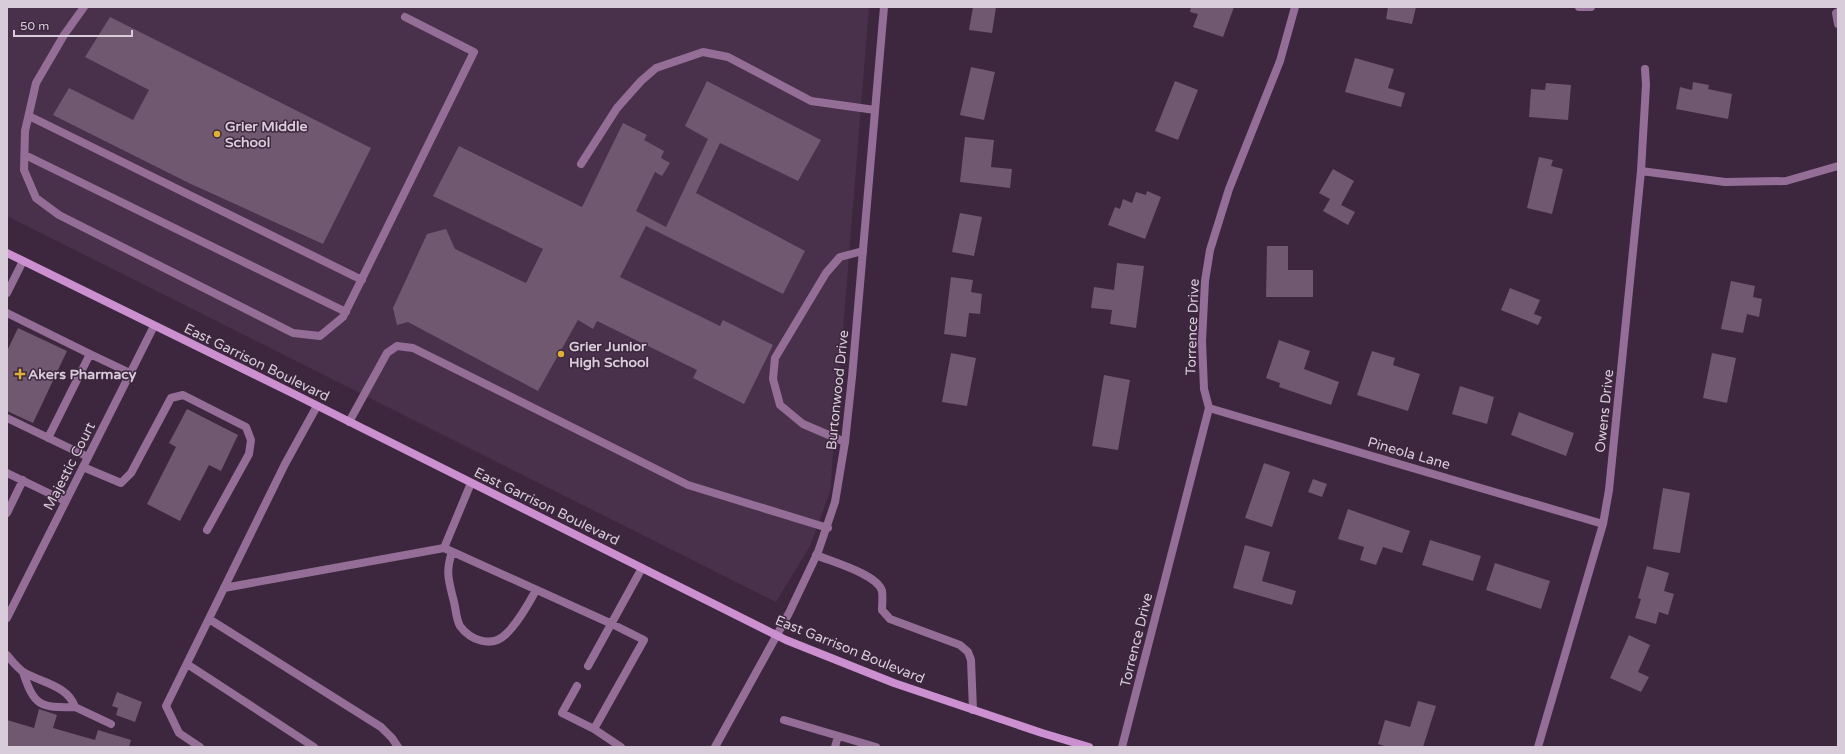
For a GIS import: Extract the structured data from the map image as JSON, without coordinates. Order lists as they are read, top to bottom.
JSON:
{
  "streets": {
    "main road": ["East Garrison Boulevard"],
    "street": [
      "Torrence Drive",
      "Burtonwood Drive",
      "Owens Drive",
      "Pineola Lane",
      "Majestic Court"
    ]
  },
  "crossings": [
    ["Torrence Drive", "Pineola Lane"],
    ["East Garrison Boulevard", "Burtonwood Drive"],
    ["East Garrison Boulevard", "Majestic Court"],
    ["Owens Drive", "Pineola Lane"]
  ],
  "places": {
    "other": ["Grier Middle School", "Grier Junior High School"],
    "health": ["Akers Pharmacy"]
  },
  "scale_bar": "50 m"
}
